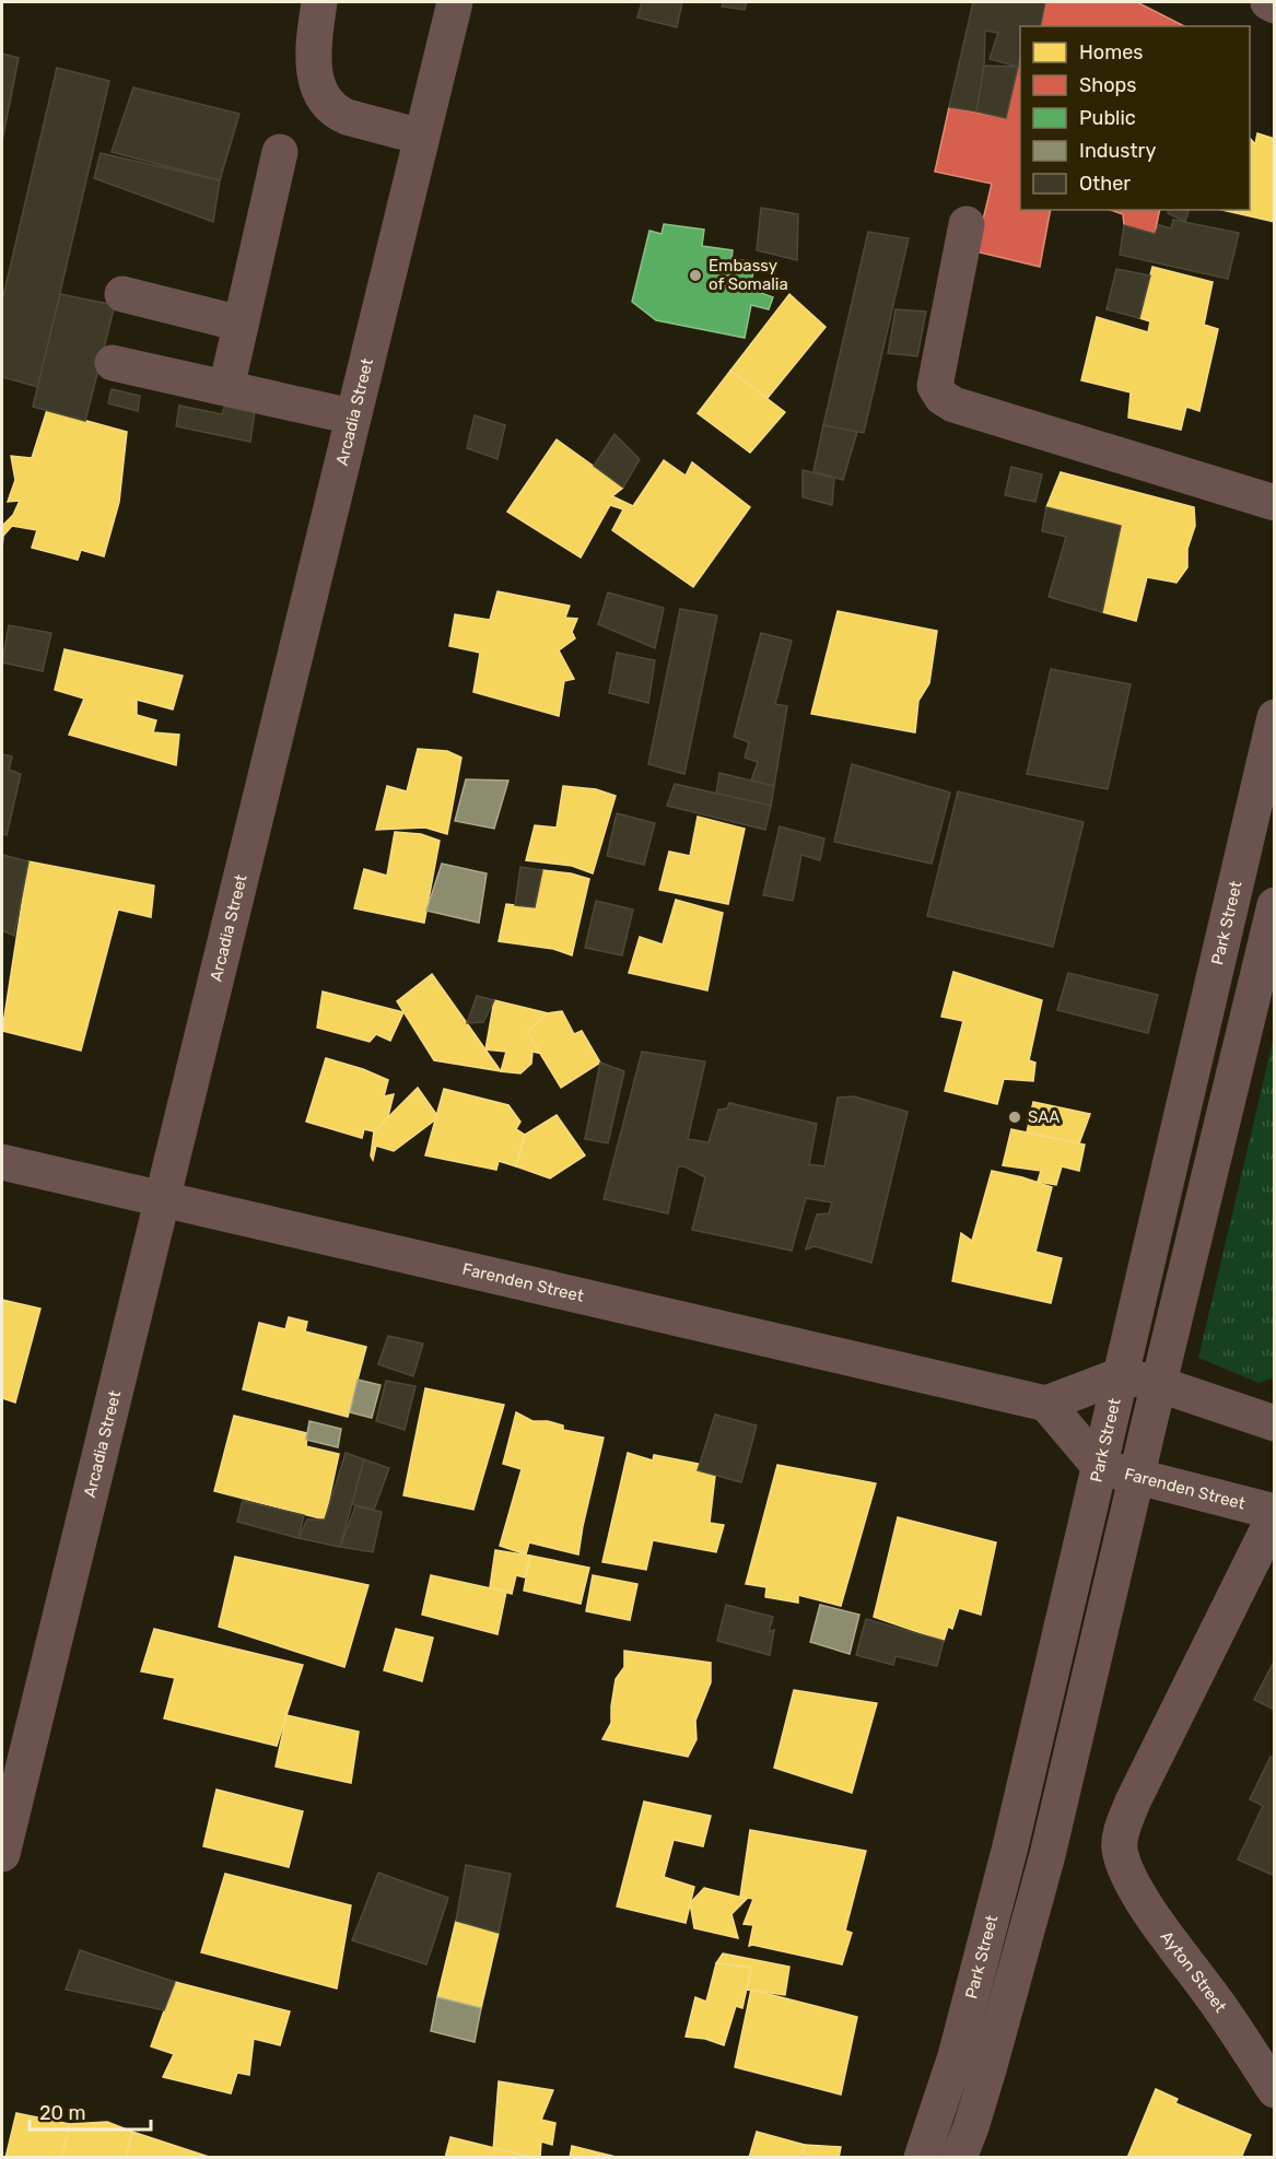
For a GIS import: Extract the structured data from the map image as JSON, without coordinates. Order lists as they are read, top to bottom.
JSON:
{
  "streets": {
    "street": [
      "Arcadia Street",
      "Park Street",
      "Farenden Street",
      "Ayton Street"
    ]
  },
  "crossings": [
    ["Arcadia Street", "Farenden Street"],
    ["Park Street", "Farenden Street"],
    ["Farenden Street", "Ayton Street"]
  ],
  "places": ["Embassy of Somalia", "SAA"],
  "legend": [
    "Homes",
    "Shops",
    "Public",
    "Industry",
    "Other"
  ],
  "scale_bar": "20 m"
}
